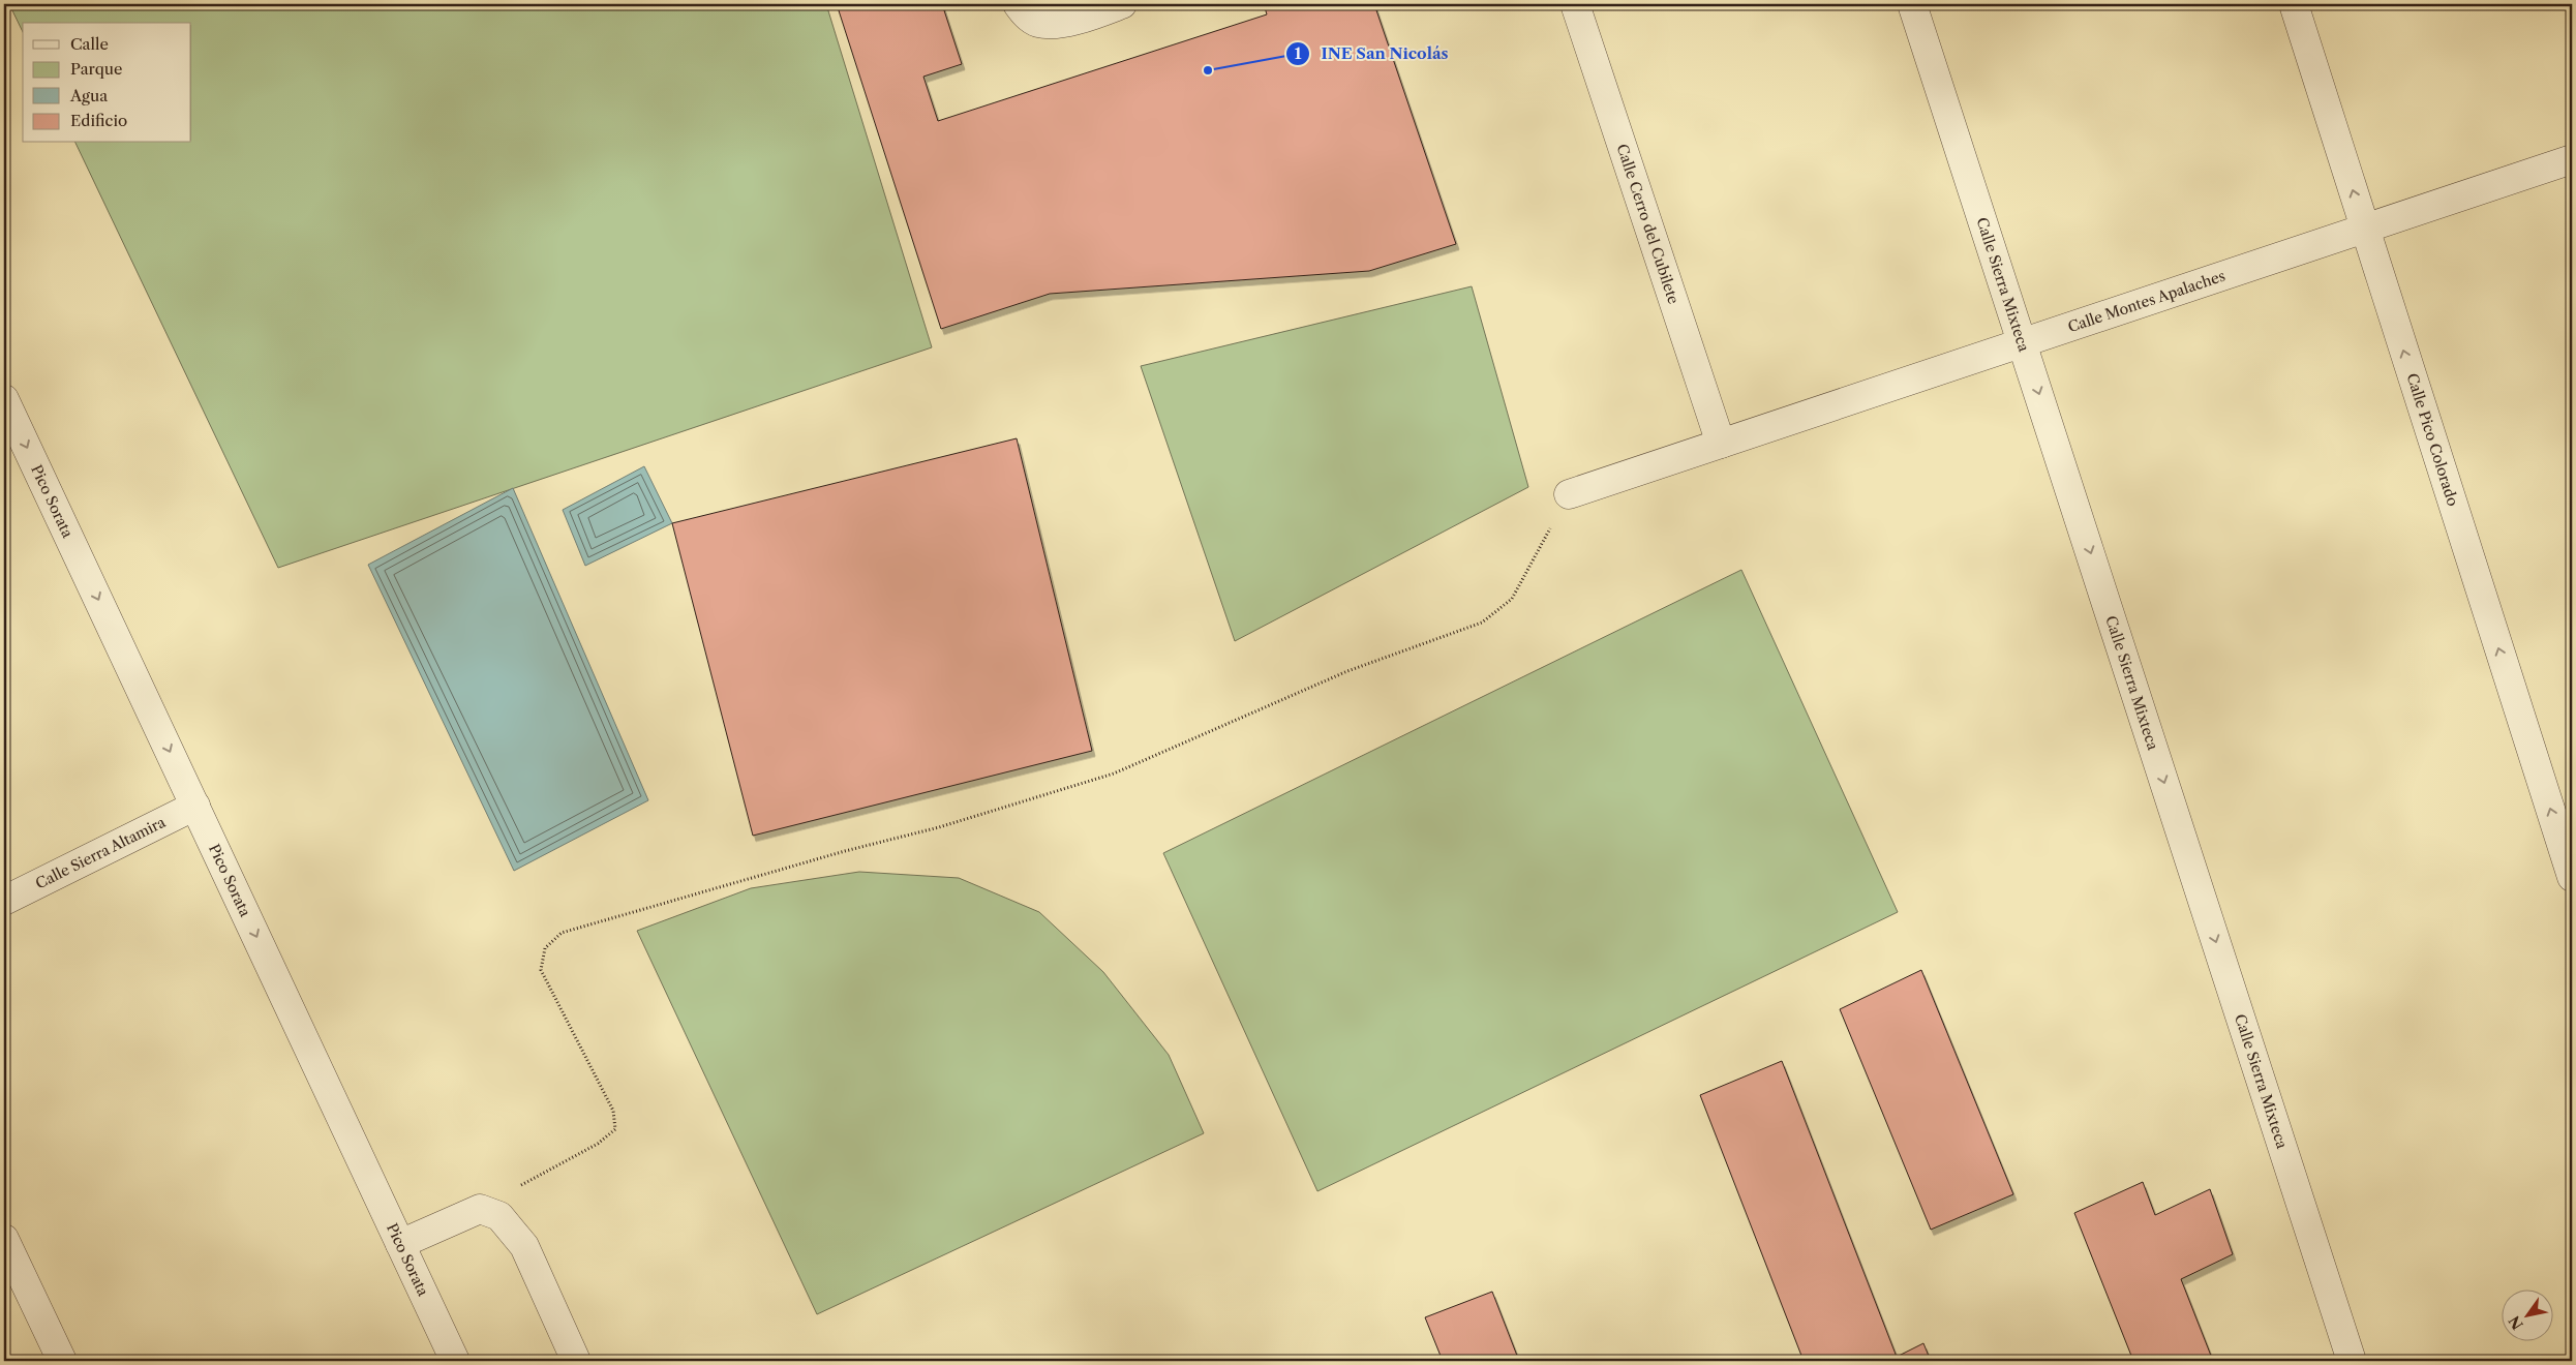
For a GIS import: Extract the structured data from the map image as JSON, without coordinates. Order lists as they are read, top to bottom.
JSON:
{
  "streets": {
    "street": [
      "Calle Cerro del Cubilete",
      "Calle Sierra Mixteca",
      "Calle Montes Apalaches",
      "Calle Pico Colorado",
      "Pico Sorata",
      "Calle Sierra Altamira"
    ]
  },
  "crossings": [
    ["Calle Cerro del Cubilete", "Calle Montes Apalaches"],
    ["Calle Sierra Mixteca", "Calle Montes Apalaches"],
    ["Calle Montes Apalaches", "Calle Pico Colorado"],
    ["Pico Sorata", "Calle Sierra Altamira"]
  ],
  "one_way": ["Calle Sierra Mixteca", "Calle Pico Colorado", "Pico Sorata"],
  "places": ["INE San Nicolás"],
  "legend": [
    "Calle",
    "Parque",
    "Agua",
    "Edificio"
  ],
  "north": "bottom left"
}
